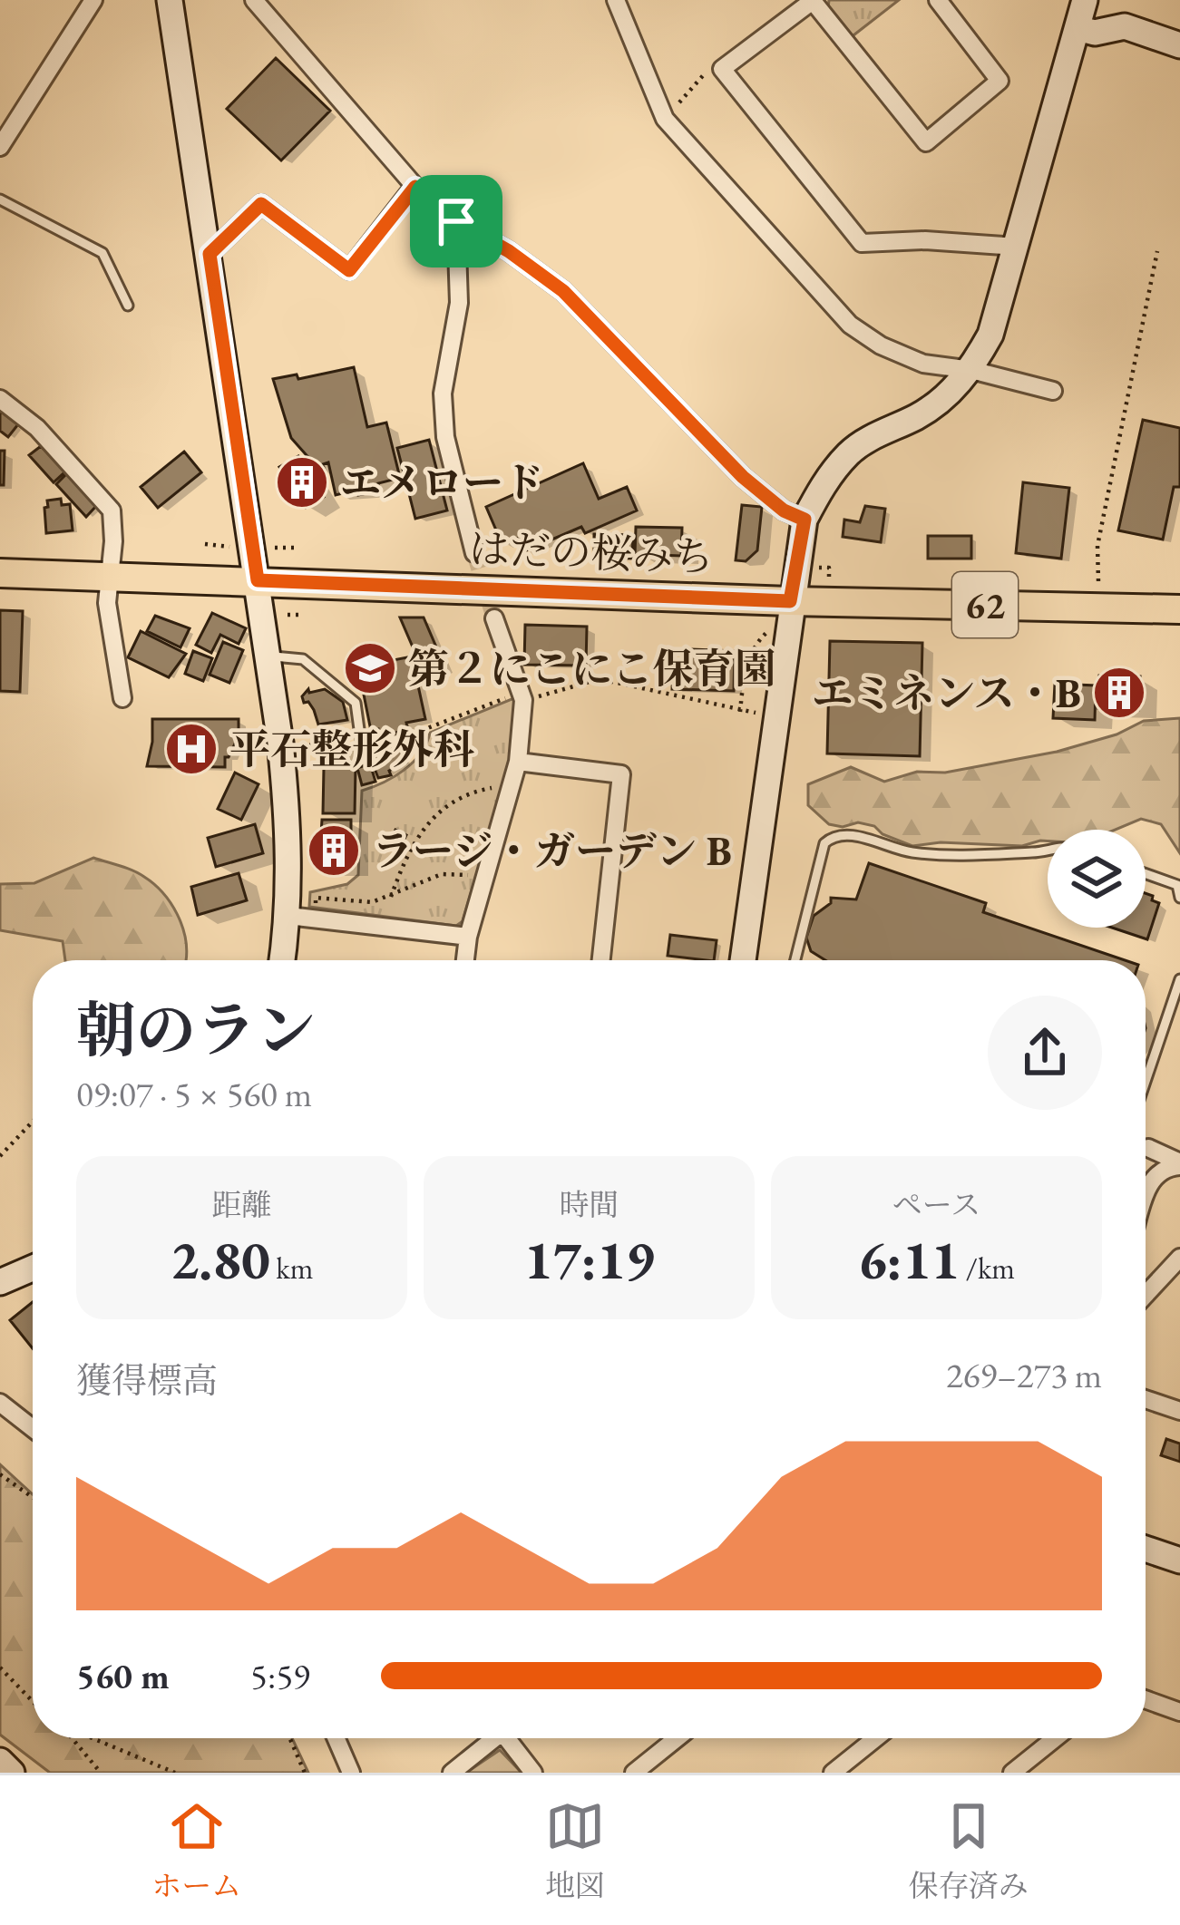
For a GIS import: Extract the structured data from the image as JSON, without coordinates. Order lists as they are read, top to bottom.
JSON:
{
  "streets": {
    "main road": ["はだの桜みち", "62"]
  },
  "places": {
    "building": ["エメロード", "エミネンス・B", "ラージ・ガーデン B"],
    "school or university": ["第２にこにこ保育園"],
    "hospital": ["平石整形外科"]
  },
  "page": {
    "heading": ["朝のラン", "09:07 · 5 × 560 m"],
    "stats": [
      ["距離", "2.80 km"],
      ["時間", "17:19"],
      ["ペース", "6:11 /km"]
    ],
    "chart": ["獲得標高", "269–273 m"],
    "list": [
      {
        "name": "560 m",
        "note": "5:59"
      }
    ],
    "tabs": ["ホーム", "地図", "保存済み"]
  }
}
